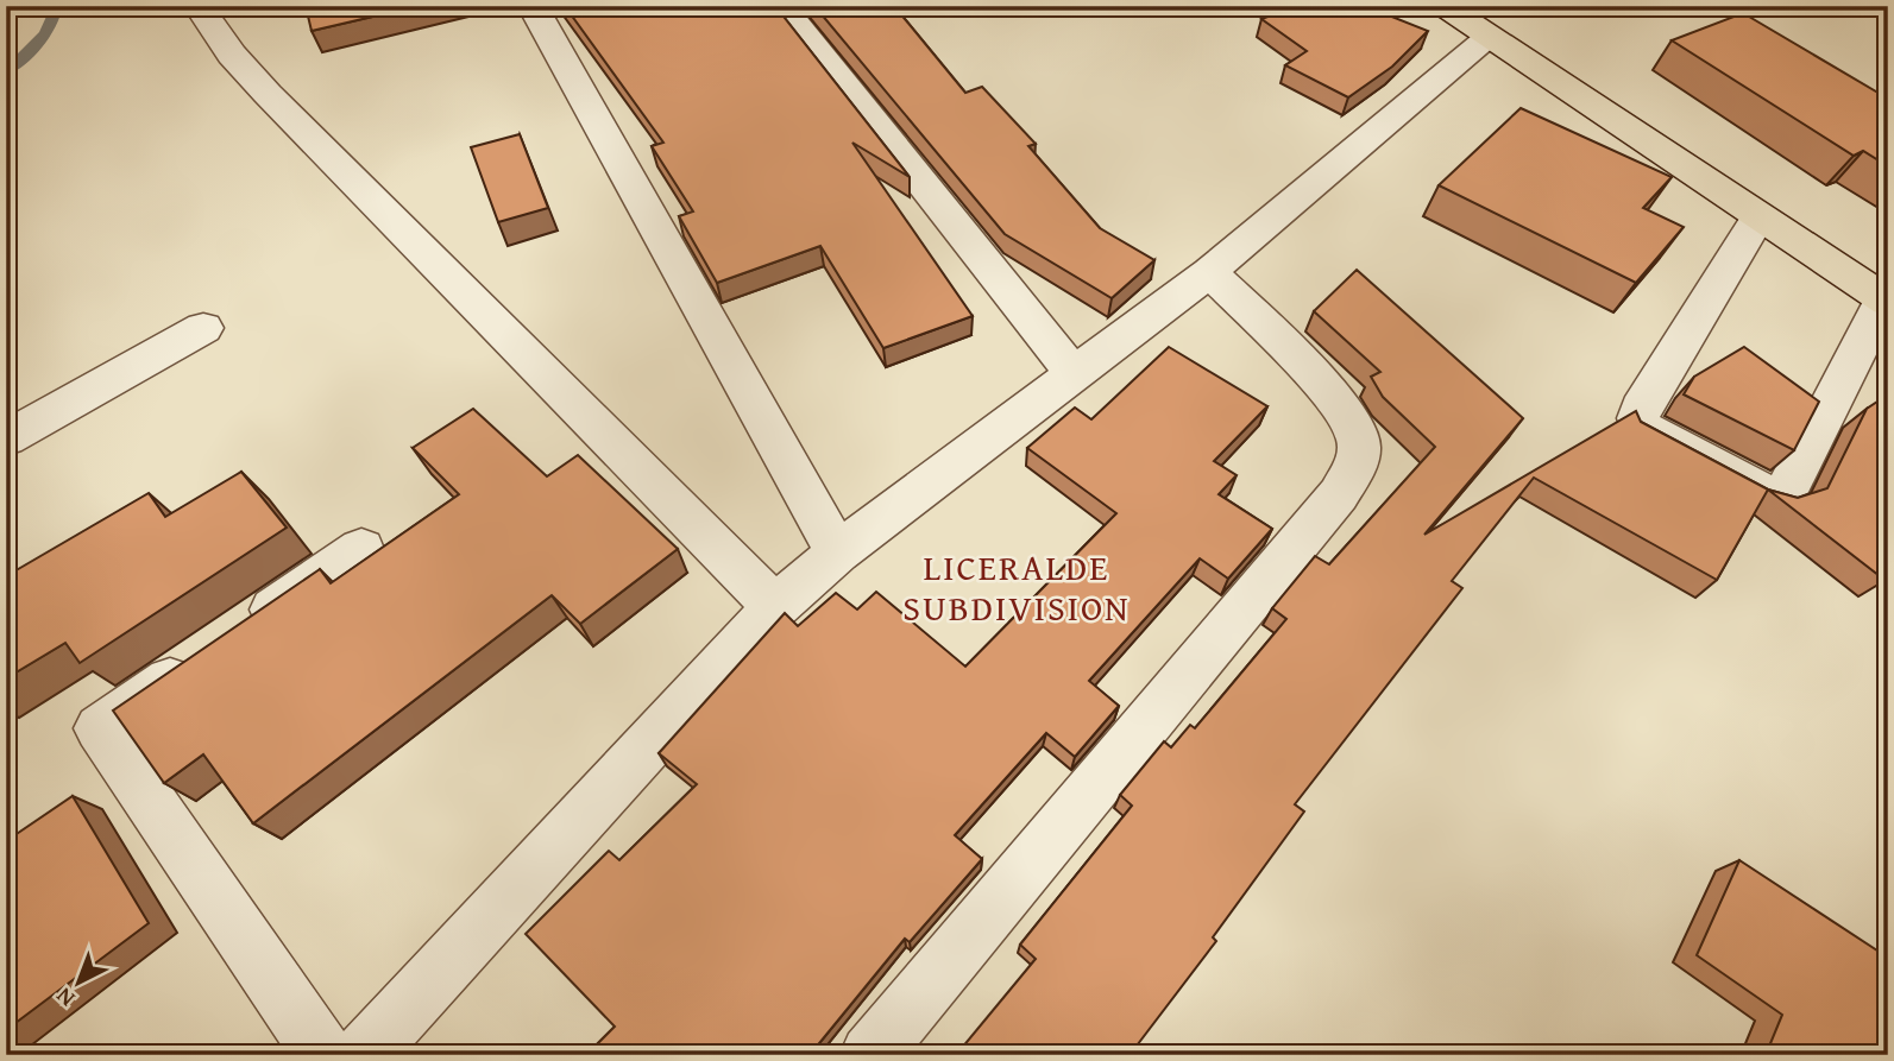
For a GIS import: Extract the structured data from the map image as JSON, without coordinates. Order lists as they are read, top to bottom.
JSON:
{
  "districts": ["LICERALDE SUBDIVISION"],
  "north": "bottom left"
}
